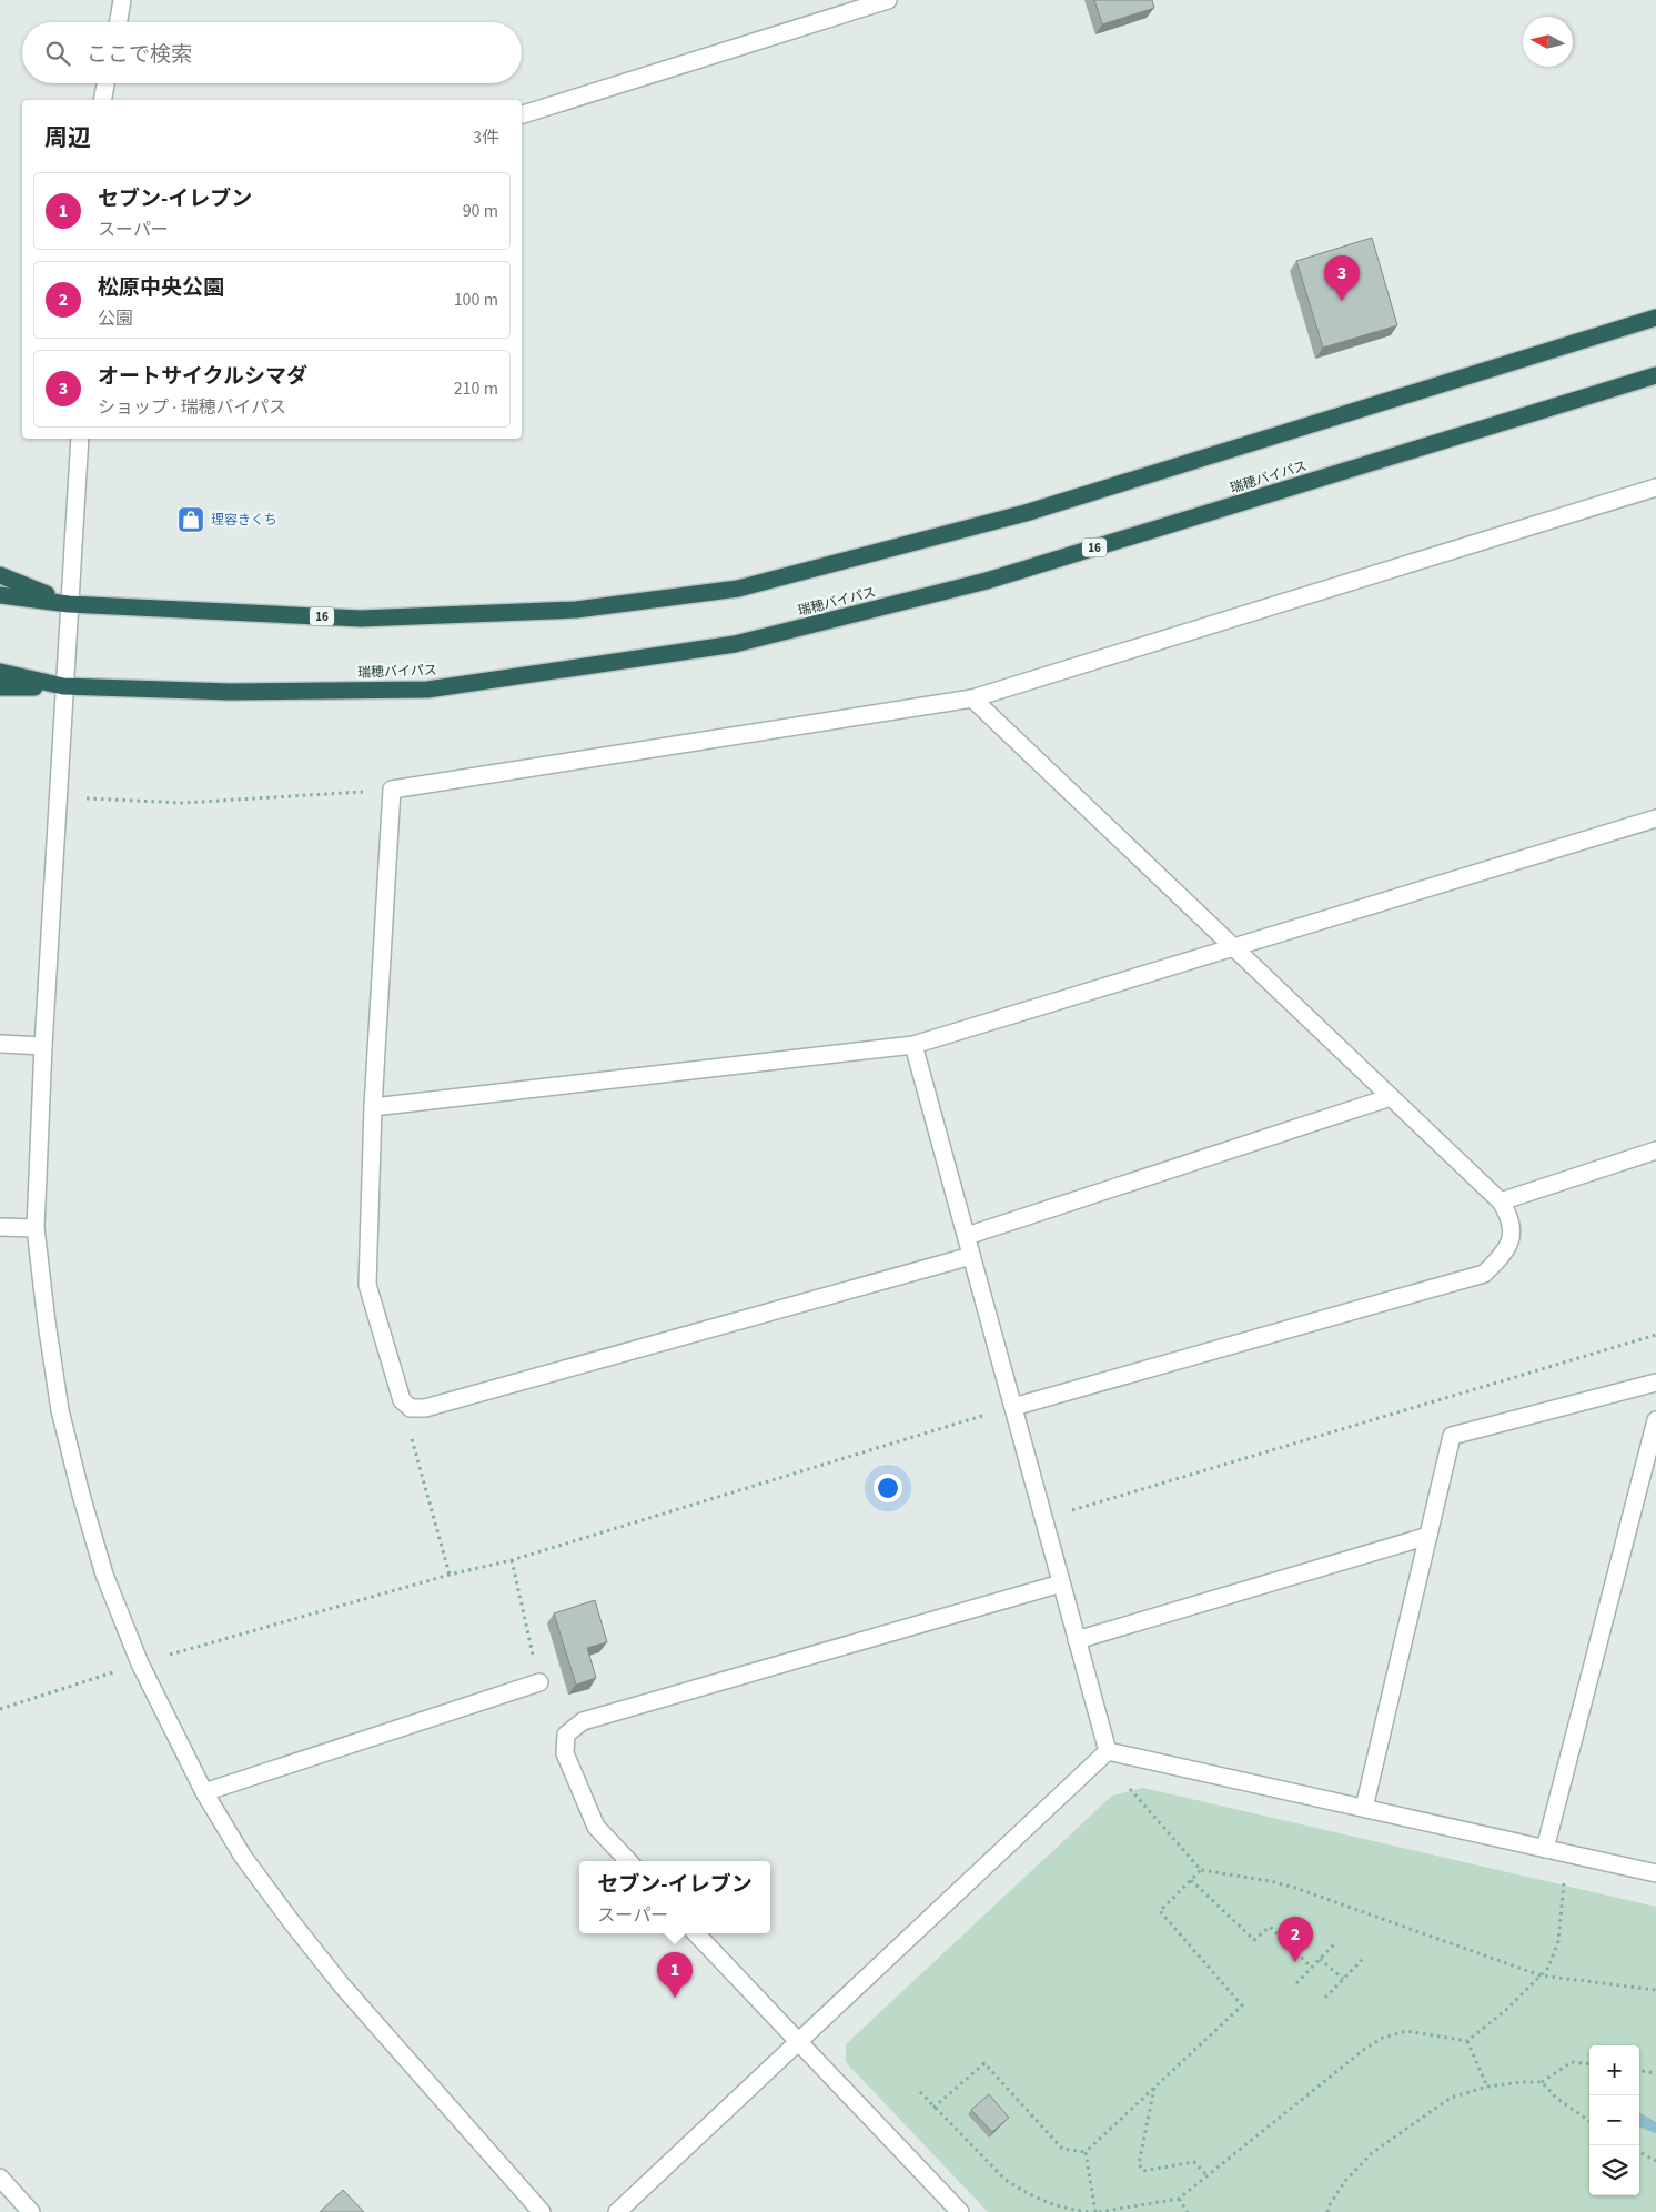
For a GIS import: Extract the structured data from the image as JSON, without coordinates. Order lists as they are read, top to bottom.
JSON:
{
  "streets": {
    "highway": ["瑞穂バイパス", "16"]
  },
  "places": {
    "shop": ["理容きくち"]
  },
  "north": "left",
  "page": {
    "search": "ここで検索",
    "heading": ["周辺", "3件"],
    "list": [
      {
        "mark": "1",
        "name": "セブン-イレブン",
        "note": "スーパー",
        "value": "90 m"
      },
      {
        "mark": "2",
        "name": "松原中央公園",
        "note": "公園",
        "value": "100 m"
      },
      {
        "mark": "3",
        "name": "オートサイクルシマダ",
        "note": "ショップ · 瑞穂バイパス",
        "value": "210 m"
      }
    ],
    "pins": ["3", "2", "1"],
    "popup": ["セブン-イレブン", "スーパー"],
    "map_buttons": ["+", "−"]
  }
}
